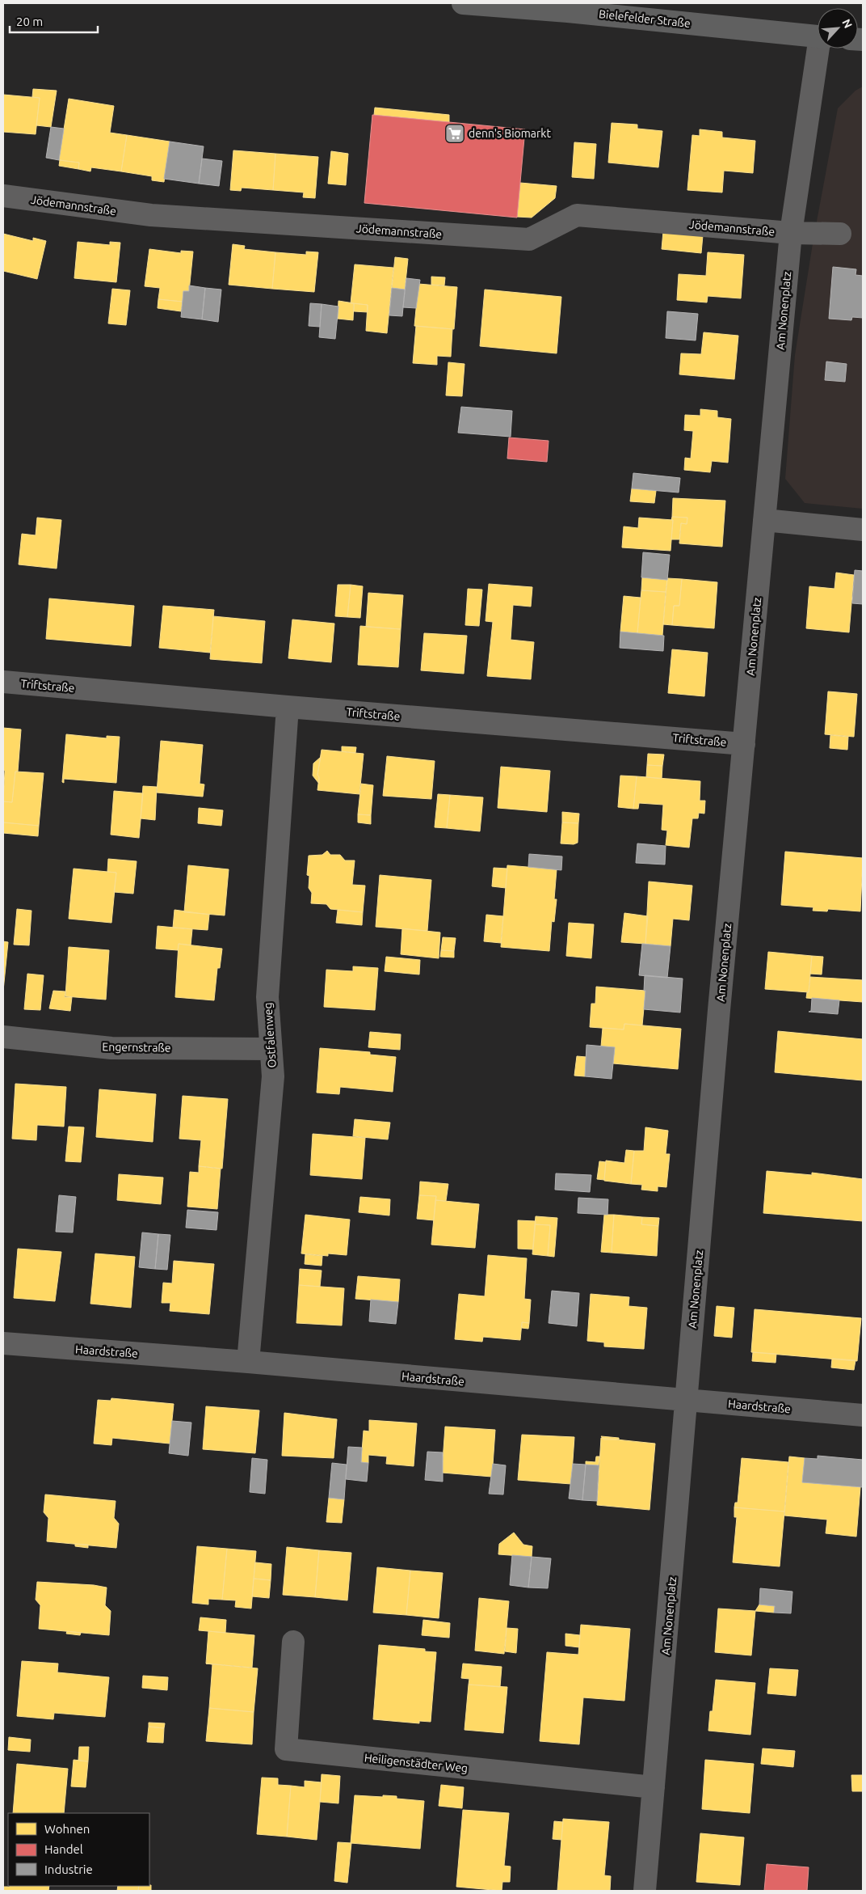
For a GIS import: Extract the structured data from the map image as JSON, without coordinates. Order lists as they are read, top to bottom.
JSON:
{
  "streets": {
    "main road": ["Bielefelder Straße"],
    "street": [
      "Jödemannstraße",
      "Am Nonenplatz",
      "Triftstraße",
      "Ostfalenweg",
      "Engernstraße",
      "Haardstraße",
      "Heiligenstädter Weg"
    ]
  },
  "crossings": [
    ["Jödemannstraße", "Am Nonenplatz"],
    ["Am Nonenplatz", "Triftstraße"],
    ["Am Nonenplatz", "Haardstraße"],
    ["Am Nonenplatz", "Heiligenstädter Weg"],
    ["Triftstraße", "Ostfalenweg"],
    ["Ostfalenweg", "Engernstraße"],
    ["Ostfalenweg", "Haardstraße"]
  ],
  "places": {
    "supermarket": ["denn's Biomarkt"]
  },
  "legend": ["Wohnen", "Handel", "Industrie"],
  "scale_bar": "20 m",
  "north": "top right"
}
